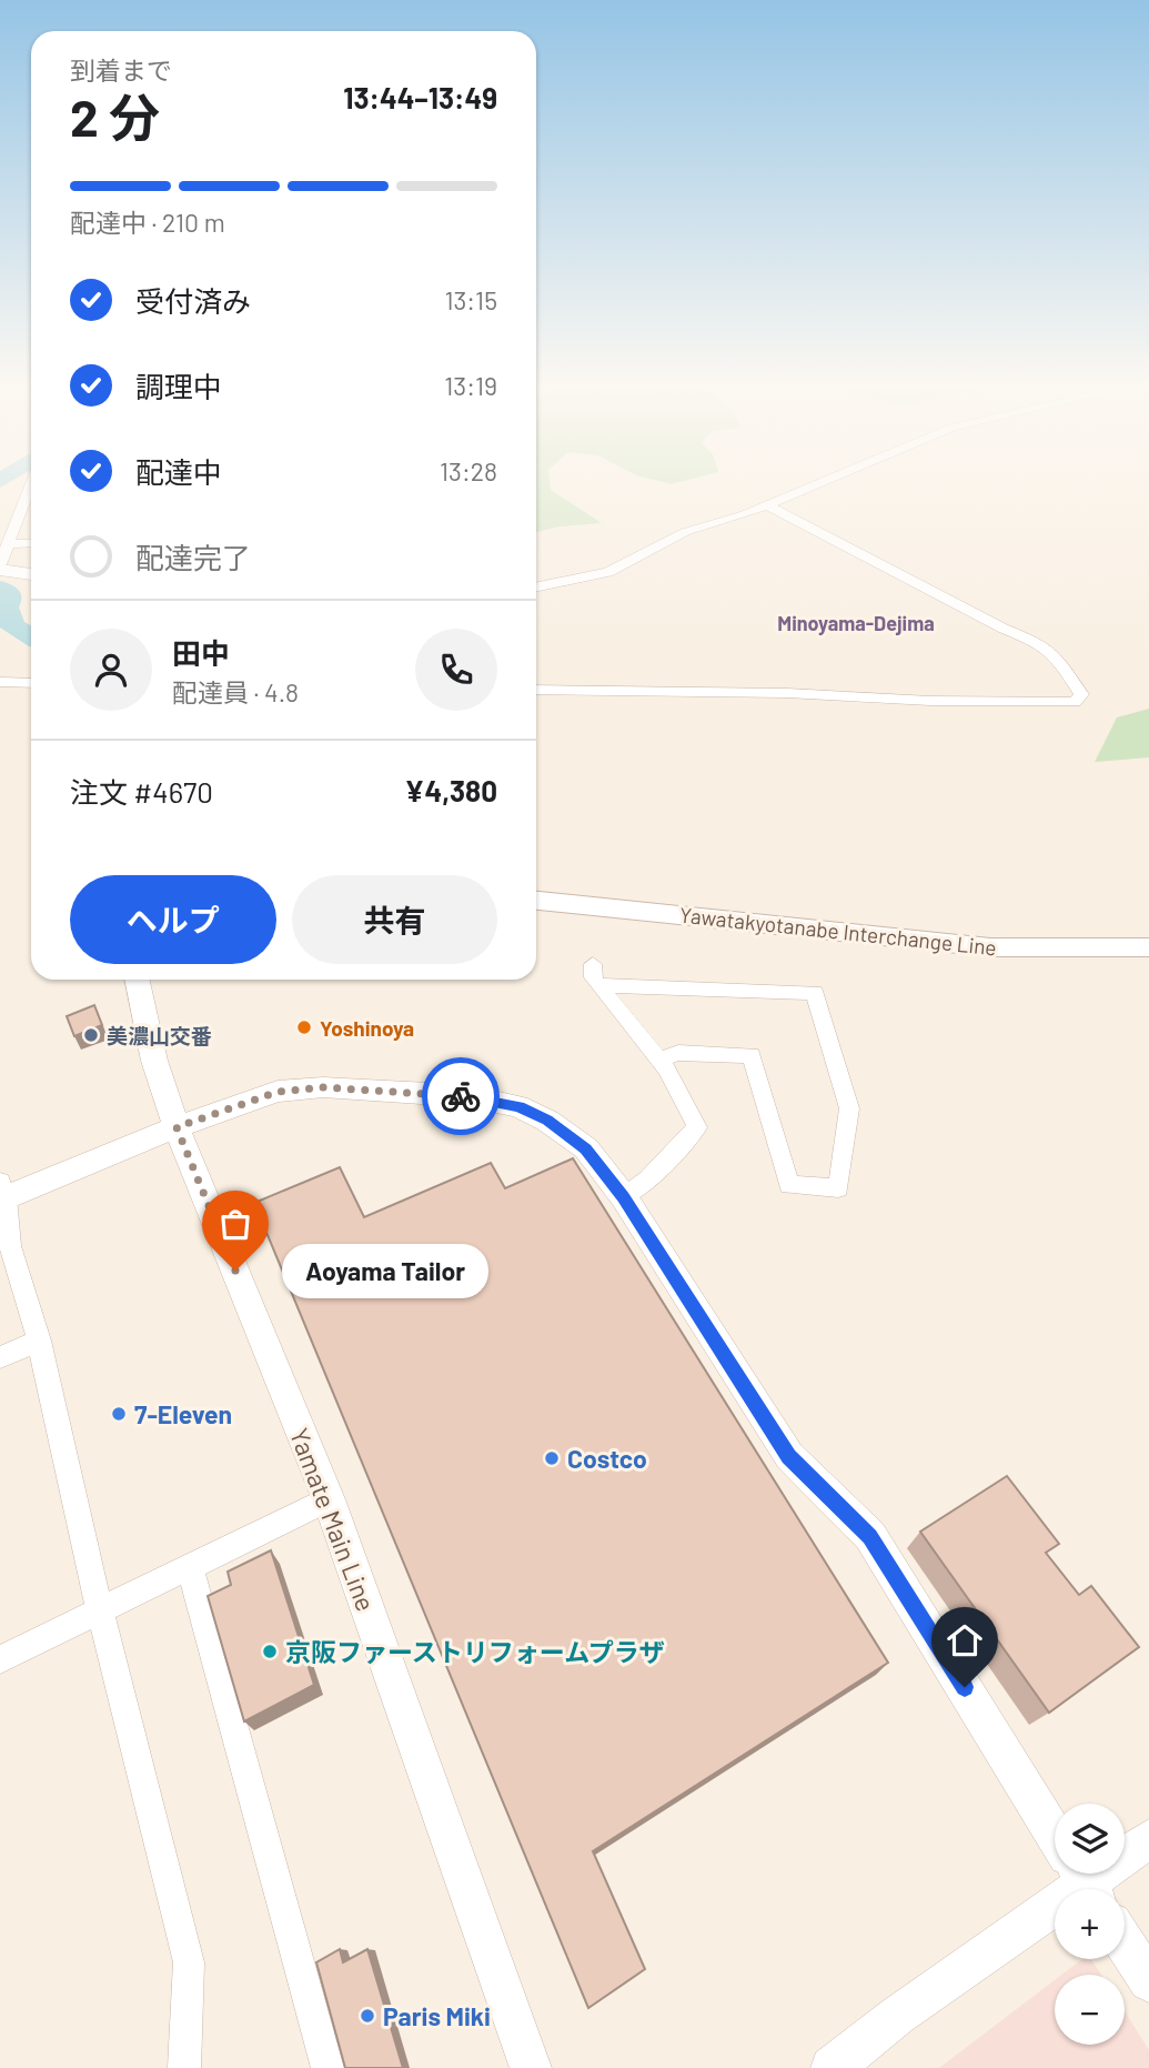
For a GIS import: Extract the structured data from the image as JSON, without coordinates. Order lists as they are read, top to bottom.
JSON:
{
  "streets": {
    "main road": ["Yawatakyotanabe Interchange Line"],
    "street": ["Yamate Main Line"]
  },
  "districts": ["Minoyama-Dejima"],
  "places": [
    "Yoshinoya",
    "美濃山交番",
    "Aoyama Tailor",
    "7-Eleven",
    "Costco",
    "京阪ファーストリフォームプラザ",
    "Paris Miki"
  ],
  "page": {
    "heading": ["2 分", "到着まで", "13:44–13:49"],
    "panel": [
      "田中",
      "配達員 · 4.8",
      "注文 #4670",
      "¥4,380"
    ],
    "bar": "配達中 · 210 m",
    "list": [
      ["受付済み", "13:15"],
      ["調理中", "13:19"],
      ["配達中", "13:28"],
      "配達完了"
    ],
    "buttons": ["ヘルプ", "共有"],
    "bubble": "Aoyama Tailor",
    "map_buttons": ["+", "−"]
  }
}
